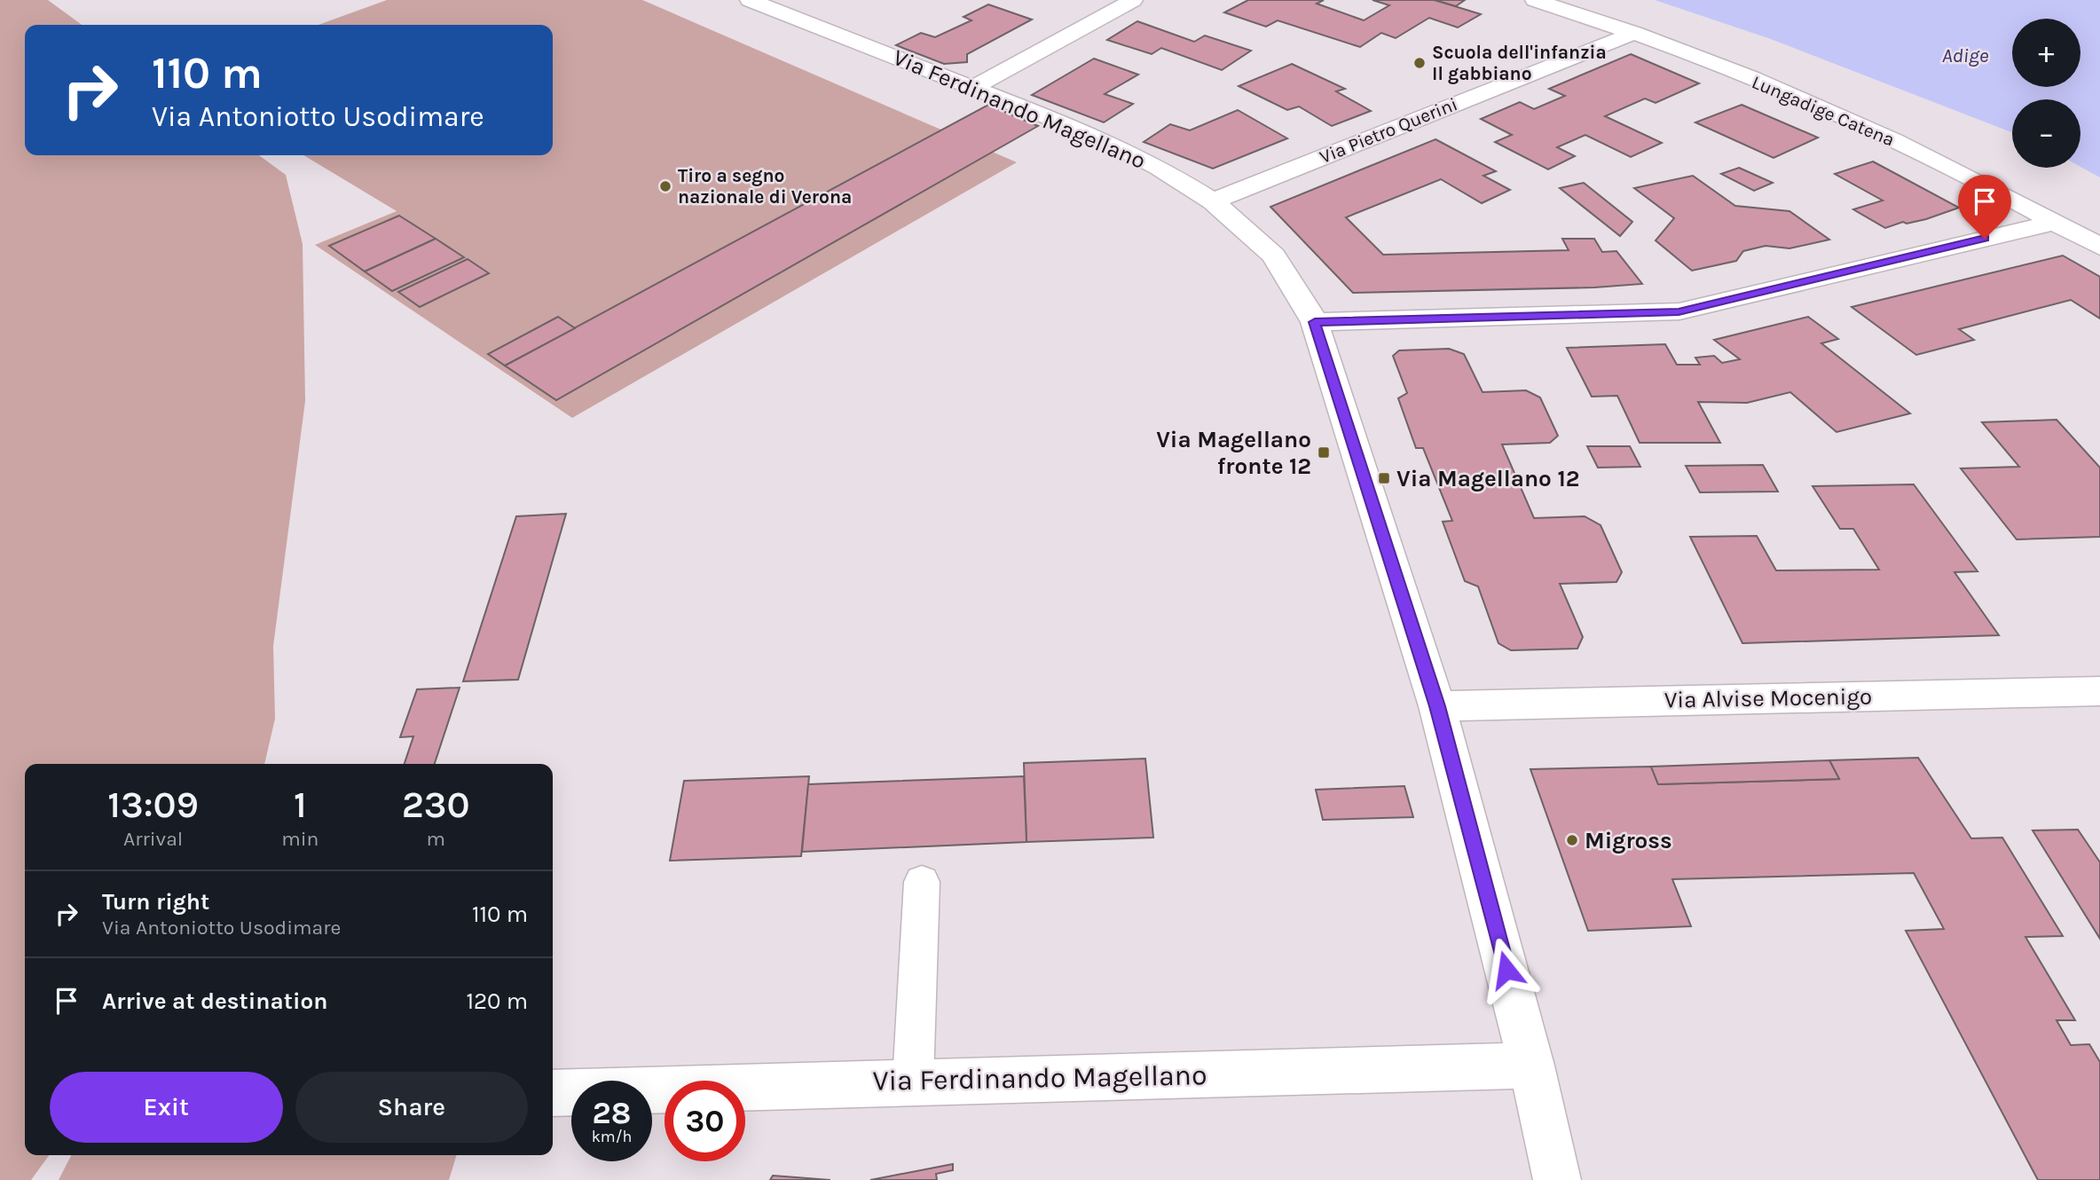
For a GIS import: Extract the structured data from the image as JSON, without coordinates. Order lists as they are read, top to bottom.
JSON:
{
  "streets": {
    "street": [
      "Via Ferdinando Magellano",
      "Lungadige Catena",
      "Via Pietro Querini",
      "Via Alvise Mocenigo"
    ]
  },
  "crossings": [
    ["Via Ferdinando Magellano", "Via Pietro Querini"],
    ["Via Ferdinando Magellano", "Via Alvise Mocenigo"],
    ["Lungadige Catena", "Via Pietro Querini"]
  ],
  "water": ["Adige"],
  "places": {
    "other": ["Scuola dell'infanzia Il gabbiano", "Tiro a segno nazionale di Verona", "Migross"],
    "transit": ["Via Magellano fronte 12", "Via Magellano 12"]
  },
  "page": {
    "map_buttons": ["+", "−"],
    "turn": ["110 m", "Via Antoniotto Usodimare"],
    "eta": [
      "13:09",
      "Arrival",
      "1",
      "min",
      "230",
      "m"
    ],
    "list": [
      {
        "name": "Turn right",
        "note": "Via Antoniotto Usodimare",
        "value": "110 m"
      },
      {
        "name": "Arrive at destination",
        "value": "120 m"
      }
    ],
    "buttons": ["Exit", "Share"],
    "speed": "28 km/h",
    "limit": "30"
  }
}
